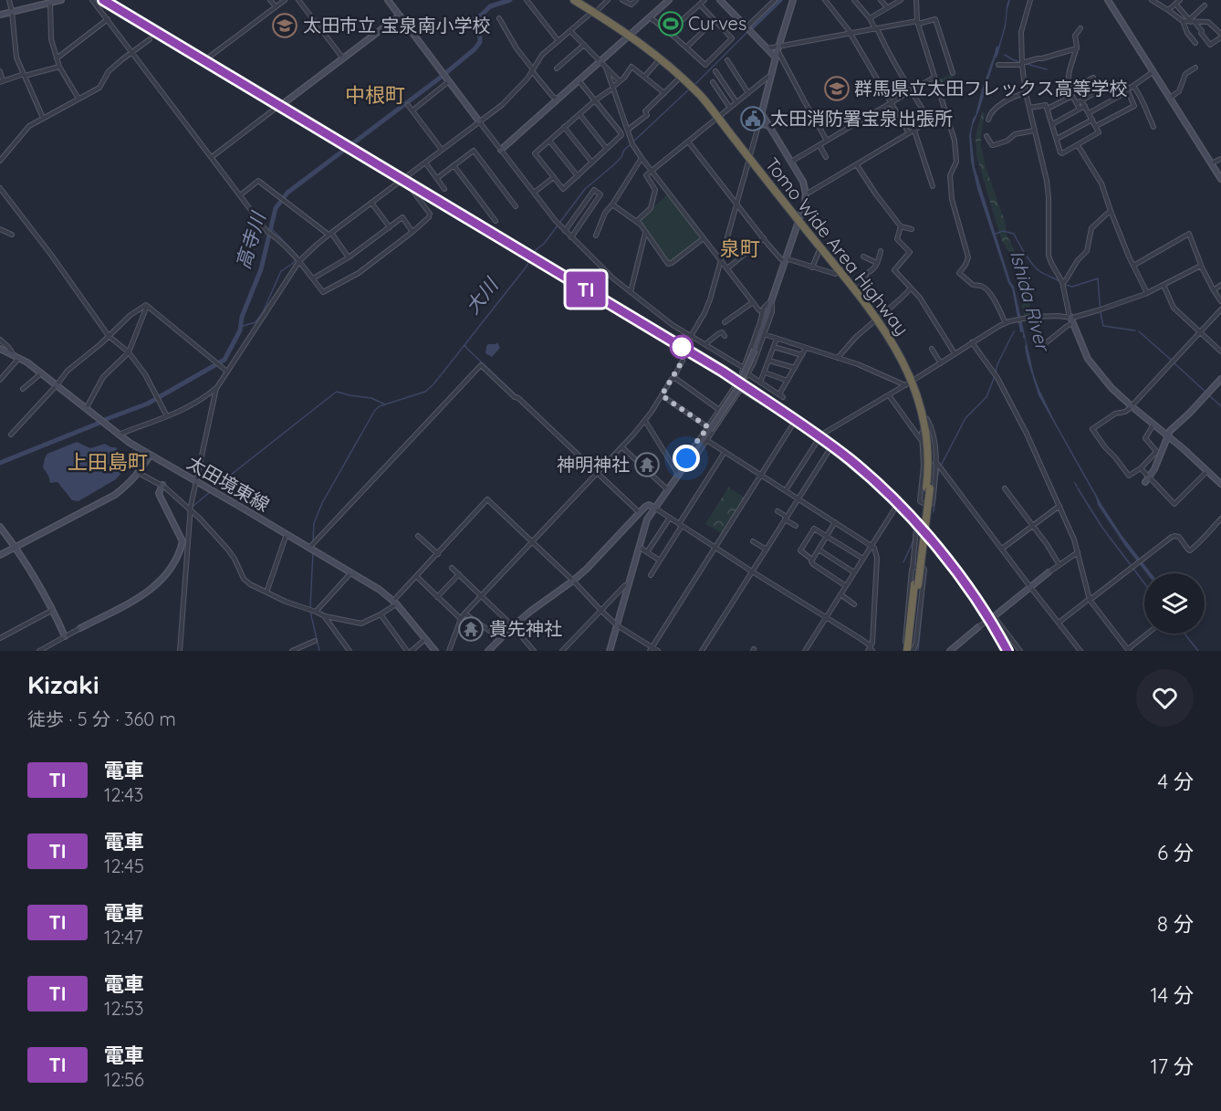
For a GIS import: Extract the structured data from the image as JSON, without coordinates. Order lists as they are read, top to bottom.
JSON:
{
  "streets": {
    "highway": ["Tomo Wide Area Highway"],
    "street": ["太田境東線"]
  },
  "districts": ["中根町", "泉町", "上田島町"],
  "water": ["高寺川", "大川", "Ishida River"],
  "places": {
    "sports": ["Curves"],
    "school or university": ["太田市立 宝泉南小学校", "群馬県立太田フレックス高等学校"],
    "public building": ["太田消防署宝泉出張所"],
    "temple": ["神明神社", "貴先神社"]
  },
  "page": {
    "on_map": "TI",
    "heading": ["Kizaki", "徒歩 · 5 分 · 360 m"],
    "list": [
      {
        "mark": "TI",
        "name": "電車",
        "note": "12:43",
        "value": "4 分"
      },
      {
        "mark": "TI",
        "name": "電車",
        "note": "12:45",
        "value": "6 分"
      },
      {
        "mark": "TI",
        "name": "電車",
        "note": "12:47",
        "value": "8 分"
      },
      {
        "mark": "TI",
        "name": "電車",
        "note": "12:53",
        "value": "14 分"
      },
      {
        "mark": "TI",
        "name": "電車",
        "note": "12:56",
        "value": "17 分"
      }
    ]
  }
}
